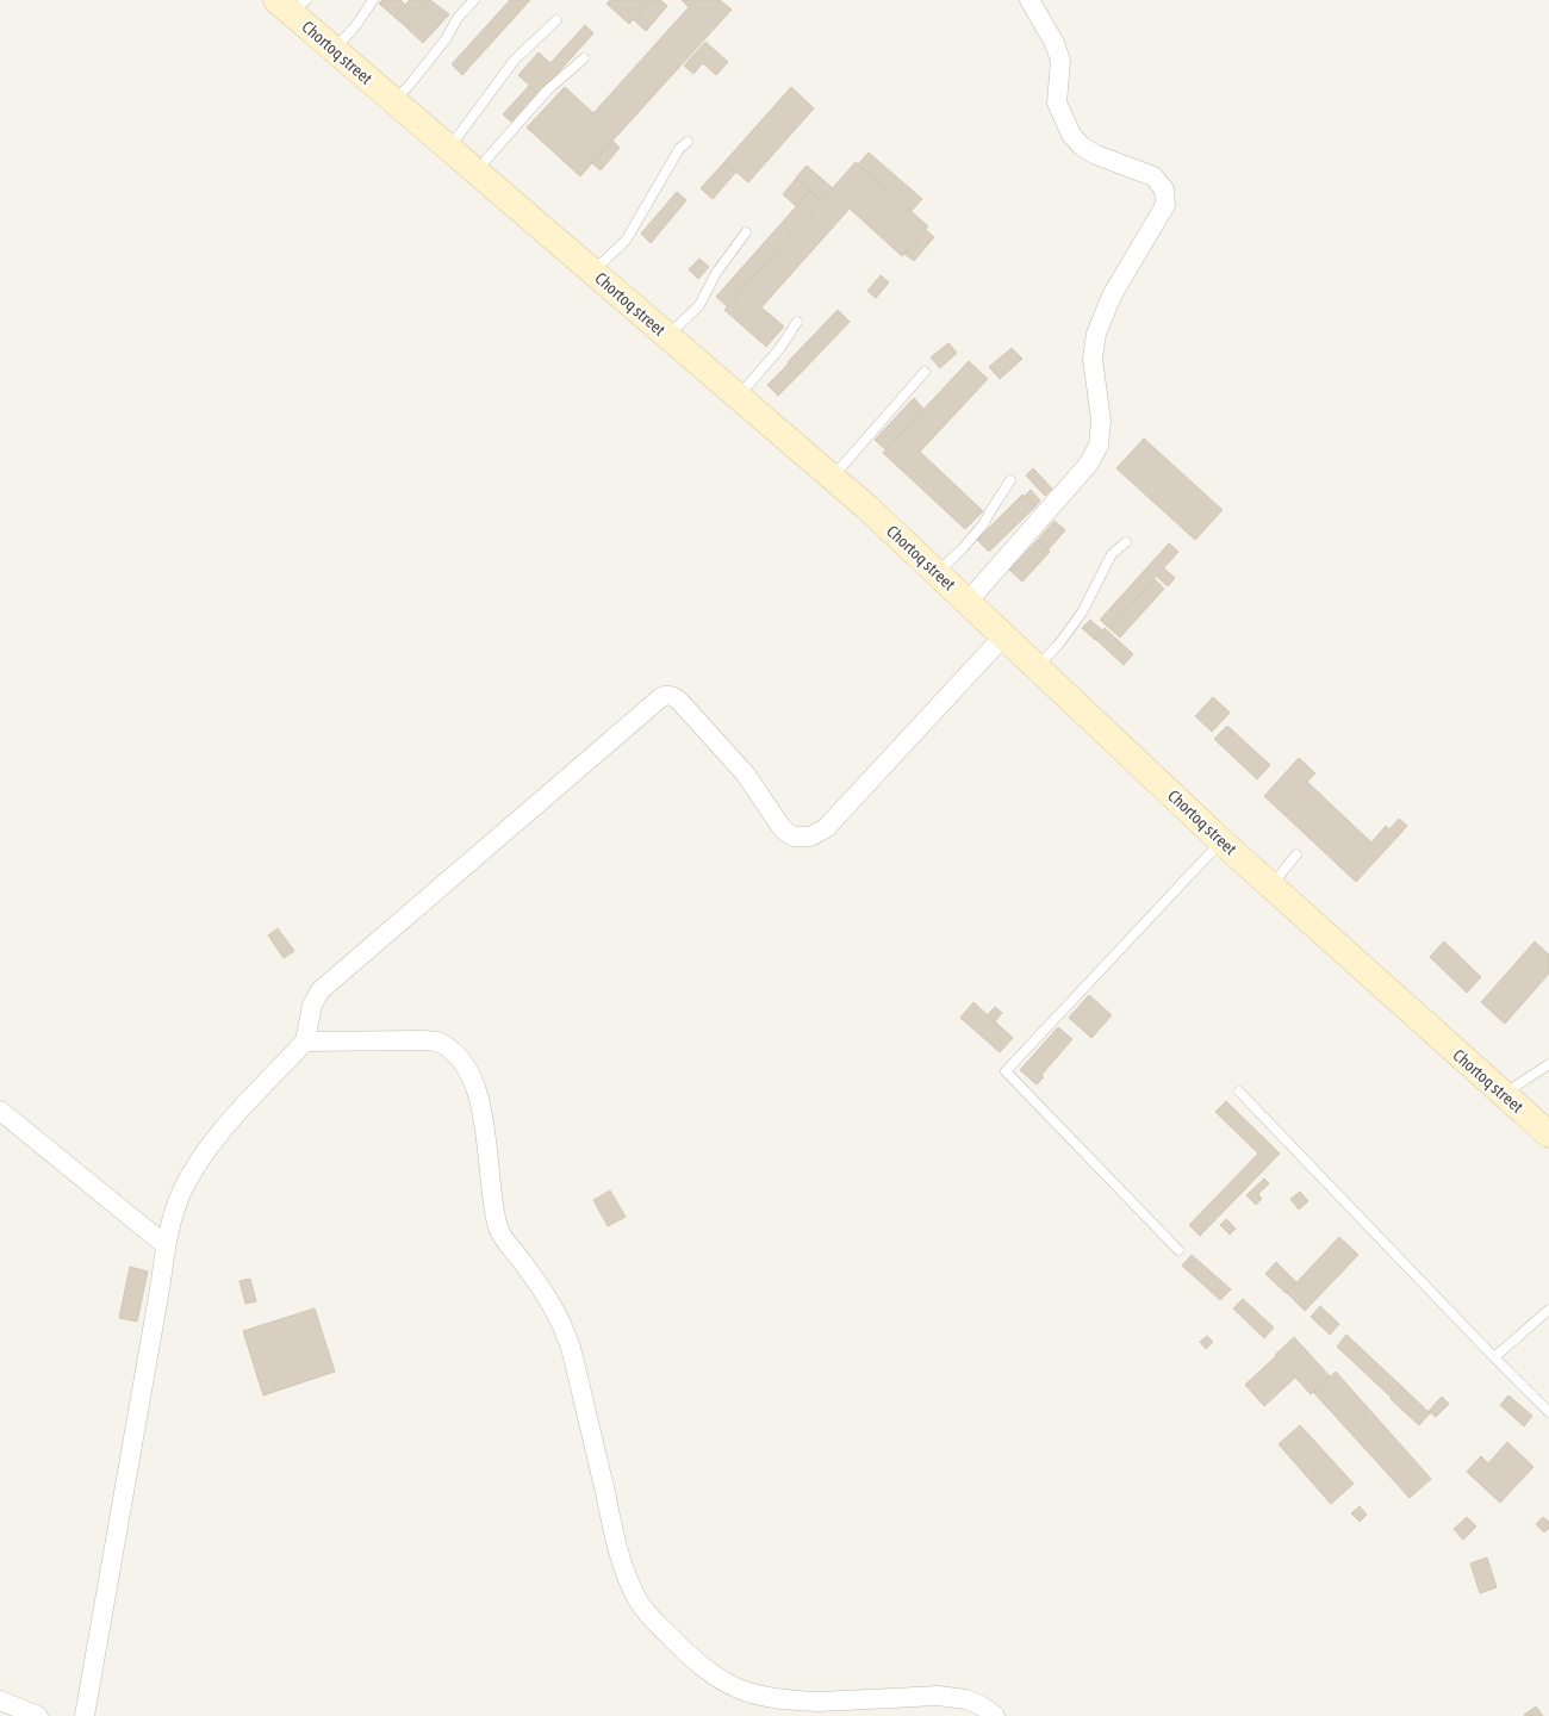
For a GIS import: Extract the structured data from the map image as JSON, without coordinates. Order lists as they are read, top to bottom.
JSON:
{
  "streets": {
    "main road": ["Chortoq street"]
  }
}
